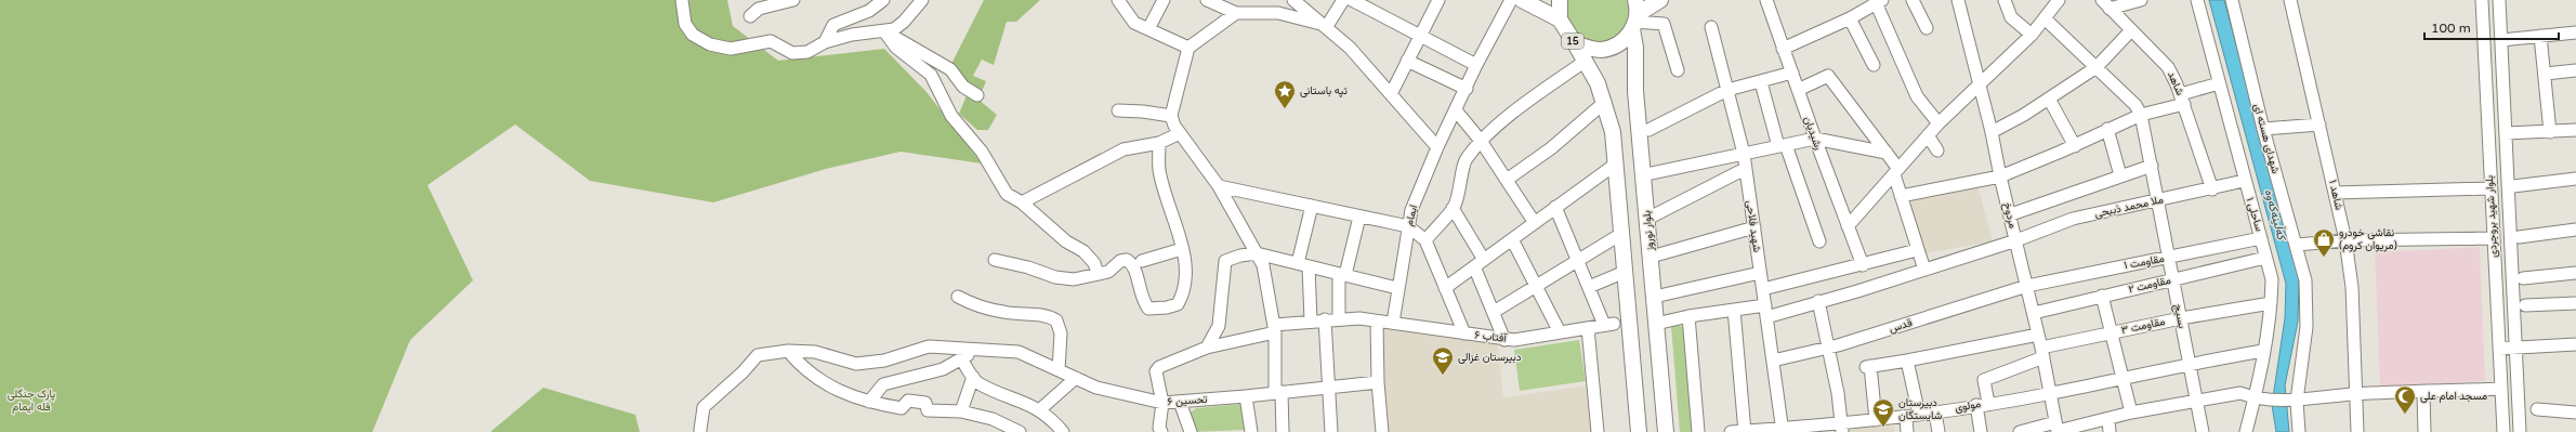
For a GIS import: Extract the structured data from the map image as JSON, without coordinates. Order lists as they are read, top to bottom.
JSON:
{
  "streets": {
    "main road": ["15", "بلوار نوروز"],
    "street": [
      "شاهد",
      "رشیدیان",
      "شهدای هسته ای",
      "شاهد ۱",
      "ملا محمد ذبیحی",
      "ساحلی ۱",
      "ایمام",
      "مردوخ",
      "بلوار شهید بروجردی",
      "شهید فلاحی",
      "مقاومت ۱",
      "مقاومت ۲",
      "بسیج",
      "قدس",
      "مقاومت ۳",
      "آفتاب ۶",
      "تحسین ۶",
      "مولوی"
    ]
  },
  "crossings": [
    ["15", "بلوار نوروز"],
    ["شاهد", "ملا محمد ذبیحی"],
    ["ملا محمد ذبیحی", "ساحلی ۱"],
    ["ملا محمد ذبیحی", "مردوخ"],
    ["ملا محمد ذبیحی", "شهید فلاحی"],
    ["ملا محمد ذبیحی", "بسیج"],
    ["ساحلی ۱", "مقاومت ۱"],
    ["ساحلی ۱", "مقاومت ۲"],
    ["ساحلی ۱", "مقاومت ۳"],
    ["ساحلی ۱", "مولوی"],
    ["ایمام", "آفتاب ۶"],
    ["مردوخ", "مقاومت ۱"],
    ["مردوخ", "مقاومت ۲"],
    ["مردوخ", "قدس"],
    ["مردوخ", "مقاومت ۳"],
    ["مردوخ", "مولوی"],
    ["شهید فلاحی", "قدس"],
    ["شهید فلاحی", "مولوی"],
    ["مقاومت ۱", "بسیج"],
    ["مقاومت ۱", "قدس"],
    ["مقاومت ۲", "بسیج"],
    ["بسیج", "مقاومت ۳"],
    ["بسیج", "مولوی"],
    ["مقاومت ۳", "مولوی"]
  ],
  "water": ["کەڵینەکەوە"],
  "parks": ["پارک جنگلی قله ایمام"],
  "places": {
    "place": ["تپه باستانی"],
    "shop": ["نقاشی خودرو (مریوان کروم)"],
    "school or university": ["دبیرستان غزالی", "دبیرستان شایستگان"],
    "mosque": ["مسجد امام علی"]
  },
  "scale_bar": "100 m"
}
